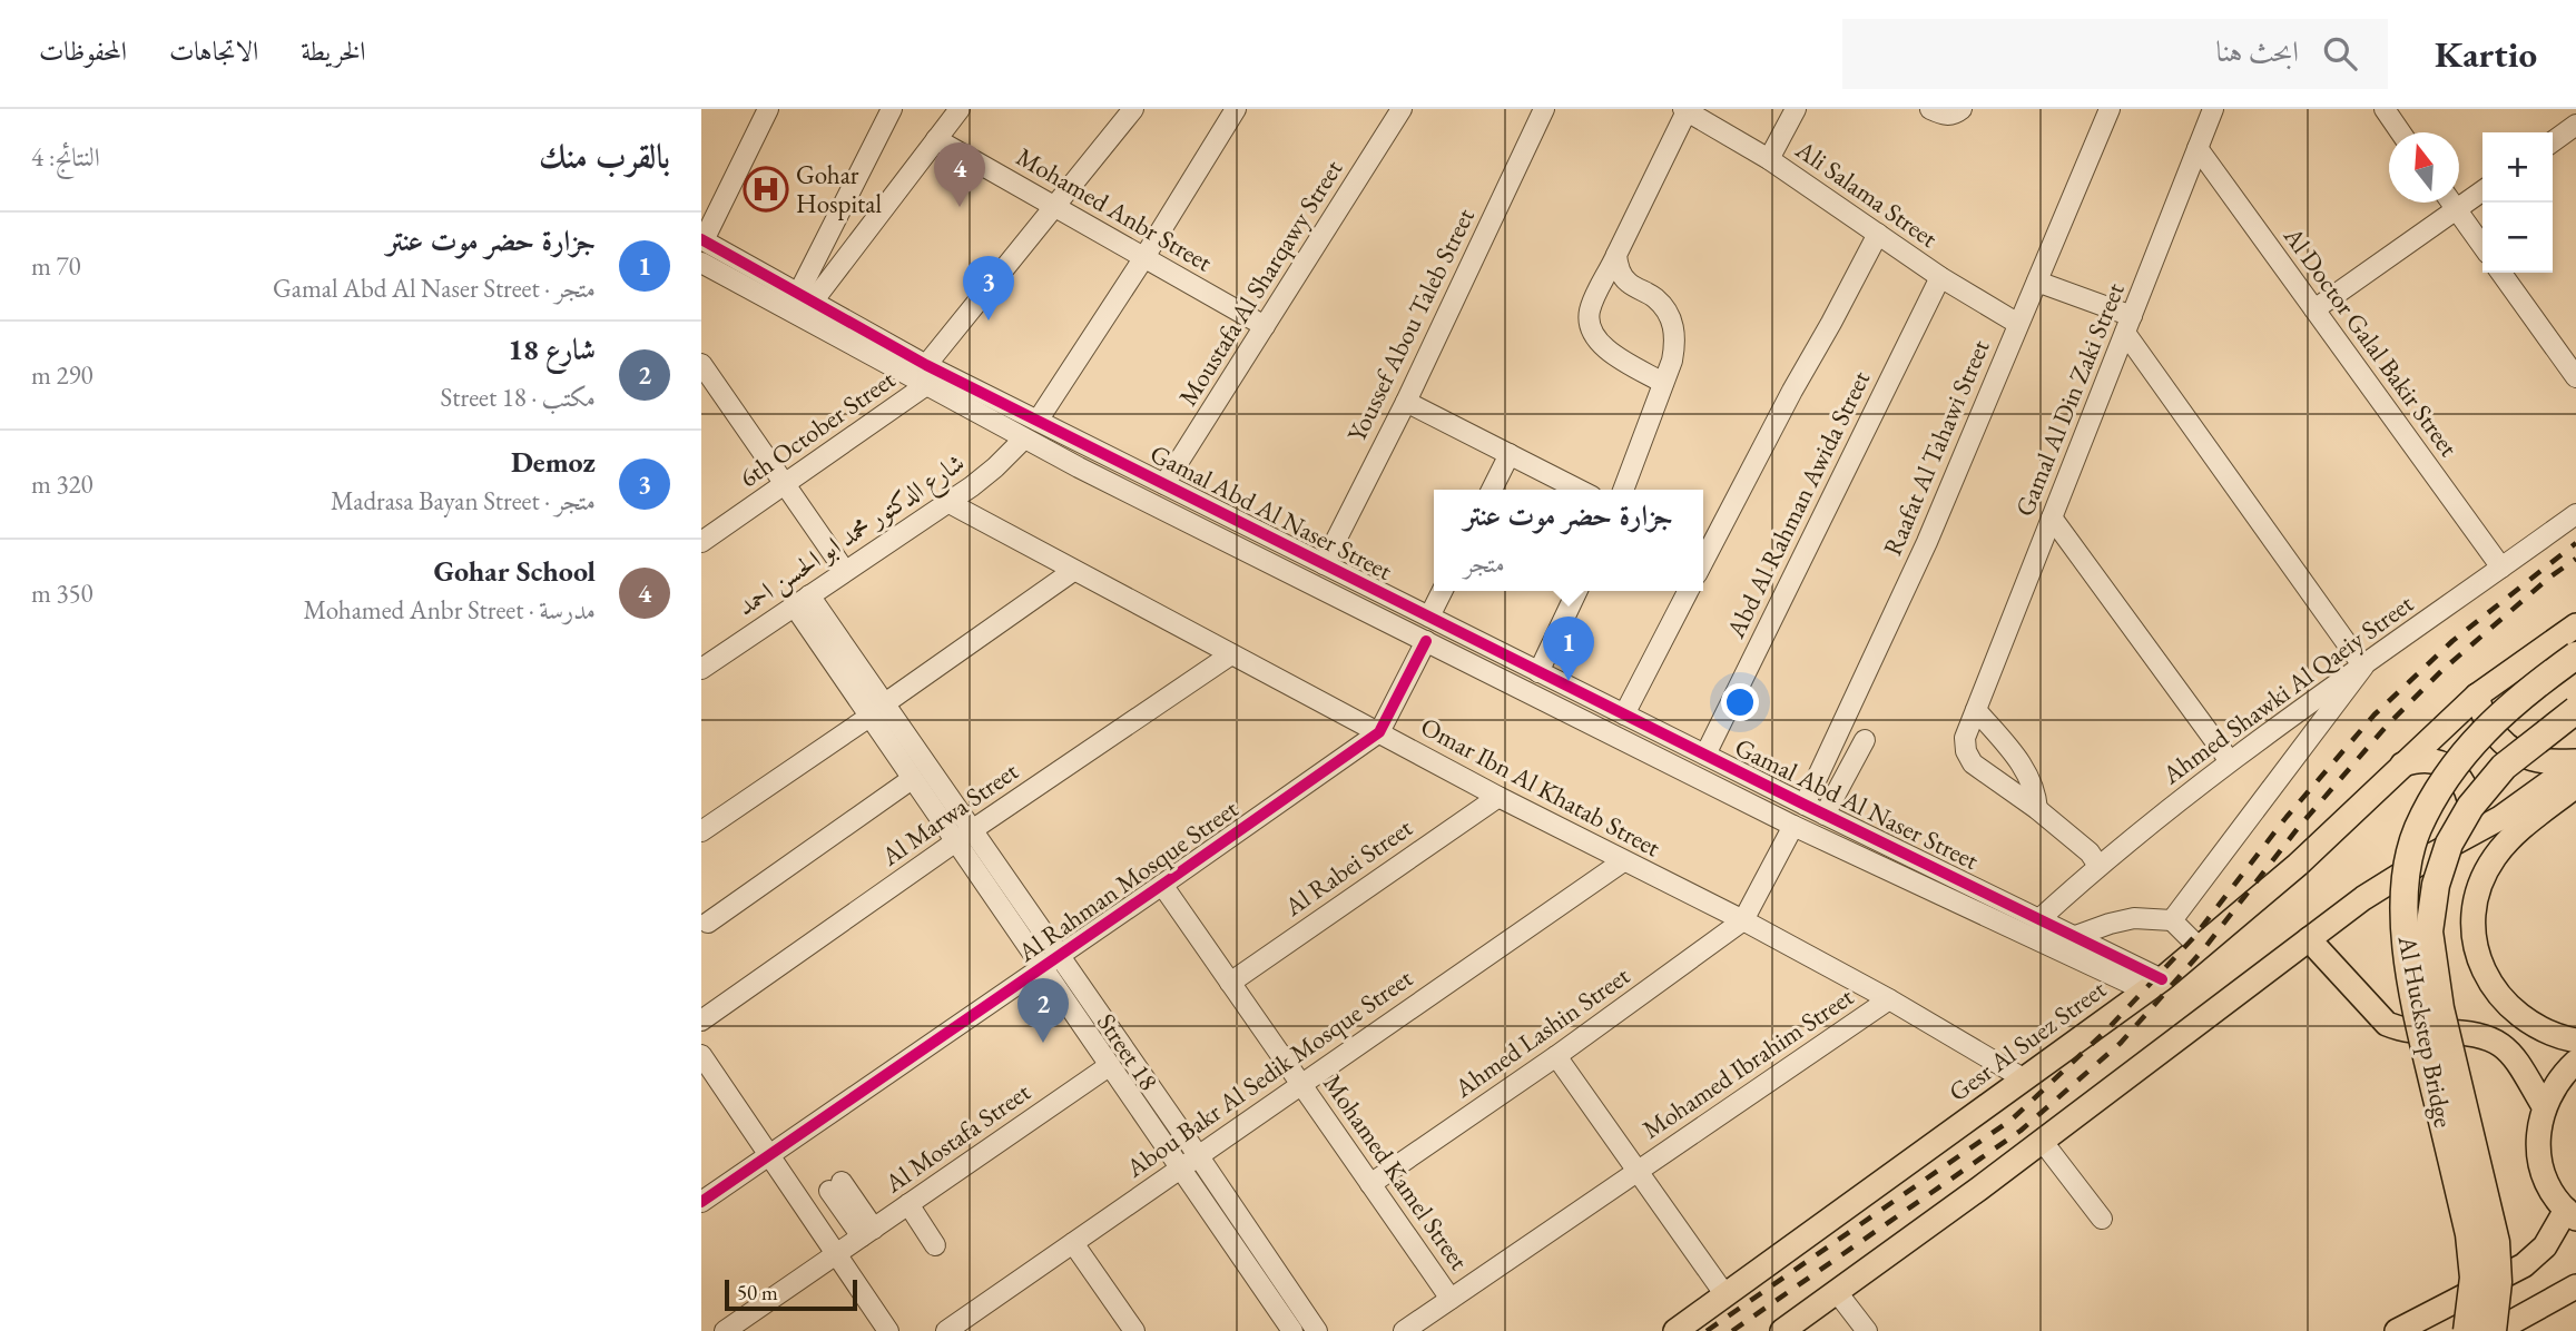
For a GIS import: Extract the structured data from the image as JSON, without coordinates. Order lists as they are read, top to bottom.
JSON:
{
  "streets": {
    "highway": ["Al Huckstep Bridge"],
    "main road": ["Gesr Al Suez Street"],
    "street": [
      "Ali Salama Street",
      "Mohamed Anbr Street",
      "Moustafa Al Sharqawy Street",
      "Youssef Abou Taleb Street",
      "Al Doctor Galal Bakir Street",
      "Gamal Al Din Zaki Street",
      "6th October Street",
      "Raafat Al Tahawi Street",
      "Abd Al Rahman Awida Street",
      "Gamal Abd Al Naser Street",
      "شارع الدكتور محمد ابو الحسن احمد",
      "Ahmed Shawki Al Qaeiy Street",
      "Omar Ibn Al Khatab Street",
      "Al Marwa Street",
      "Al Rabei Street",
      "Al Rahman Mosque Street",
      "Ahmed Lashin Street",
      "Street 18",
      "Mohamed Ibrahim Street",
      "Abou Bakr Al Sedik Mosque Street",
      "Al Mostafa Street",
      "Mohamed Kamel Street"
    ]
  },
  "crossings": [
    ["Ali Salama Street", "Raafat Al Tahawi Street"],
    ["Ali Salama Street", "Abd Al Rahman Awida Street"],
    ["Mohamed Anbr Street", "Moustafa Al Sharqawy Street"],
    ["Mohamed Anbr Street", "6th October Street"],
    ["Moustafa Al Sharqawy Street", "Gamal Abd Al Naser Street"],
    ["Youssef Abou Taleb Street", "Gamal Abd Al Naser Street"],
    ["Al Doctor Galal Bakir Street", "Gamal Al Din Zaki Street"],
    ["Al Doctor Galal Bakir Street", "Ahmed Shawki Al Qaeiy Street"],
    ["Gamal Al Din Zaki Street", "Ahmed Shawki Al Qaeiy Street"],
    ["6th October Street", "Gamal Abd Al Naser Street"],
    ["Raafat Al Tahawi Street", "Gamal Abd Al Naser Street"],
    ["Abd Al Rahman Awida Street", "Gamal Abd Al Naser Street"],
    ["Gamal Abd Al Naser Street", "شارع الدكتور محمد ابو الحسن احمد"],
    ["Gamal Abd Al Naser Street", "Ahmed Shawki Al Qaeiy Street"],
    ["Gamal Abd Al Naser Street", "Al Rahman Mosque Street"],
    ["Gamal Abd Al Naser Street", "Gesr Al Suez Street"],
    ["شارع الدكتور محمد ابو الحسن احمد", "Omar Ibn Al Khatab Street"],
    ["شارع الدكتور محمد ابو الحسن احمد", "Street 18"],
    ["Omar Ibn Al Khatab Street", "Al Marwa Street"],
    ["Omar Ibn Al Khatab Street", "Al Rabei Street"],
    ["Omar Ibn Al Khatab Street", "Al Rahman Mosque Street"],
    ["Omar Ibn Al Khatab Street", "Ahmed Lashin Street"],
    ["Omar Ibn Al Khatab Street", "Gesr Al Suez Street"],
    ["Omar Ibn Al Khatab Street", "Mohamed Ibrahim Street"],
    ["Omar Ibn Al Khatab Street", "Abou Bakr Al Sedik Mosque Street"],
    ["Al Marwa Street", "Street 18"],
    ["Al Rabei Street", "Mohamed Kamel Street"],
    ["Al Rahman Mosque Street", "Street 18"],
    ["Al Rahman Mosque Street", "Mohamed Kamel Street"],
    ["Ahmed Lashin Street", "Mohamed Ibrahim Street"],
    ["Ahmed Lashin Street", "Mohamed Kamel Street"],
    ["Gesr Al Suez Street", "Mohamed Ibrahim Street"],
    ["Street 18", "Abou Bakr Al Sedik Mosque Street"],
    ["Street 18", "Al Mostafa Street"],
    ["Mohamed Ibrahim Street", "Mohamed Kamel Street"],
    ["Abou Bakr Al Sedik Mosque Street", "Mohamed Kamel Street"]
  ],
  "places": {
    "hospital": ["Gohar Hospital"]
  },
  "scale_bar": "50 m",
  "north": "top",
  "page": {
    "header": "Kartio",
    "search": "ابحث هنا",
    "nav": ["الخريطة", "الاتجاهات", "المحفوظات"],
    "heading": ["بالقرب منك", "النتائج: 4"],
    "map_buttons": ["+", "−"],
    "pins": [
      "4",
      "3",
      "1",
      "2"
    ],
    "list": [
      {
        "mark": "1",
        "name": "جزارة حضر موت عنتر",
        "note": "متجر · Gamal Abd Al Naser Street",
        "value": "70 m"
      },
      {
        "mark": "2",
        "name": "شارع 18",
        "note": "مكتب · Street 18",
        "value": "290 m"
      },
      {
        "mark": "3",
        "name": "Demoz",
        "note": "متجر · Madrasa Bayan Street",
        "value": "320 m"
      },
      {
        "mark": "4",
        "name": "Gohar School",
        "note": "مدرسة · Mohamed Anbr Street",
        "value": "350 m"
      }
    ],
    "popup": ["جزارة حضر موت عنتر", "متجر"],
    "scale": "50 m"
  }
}
